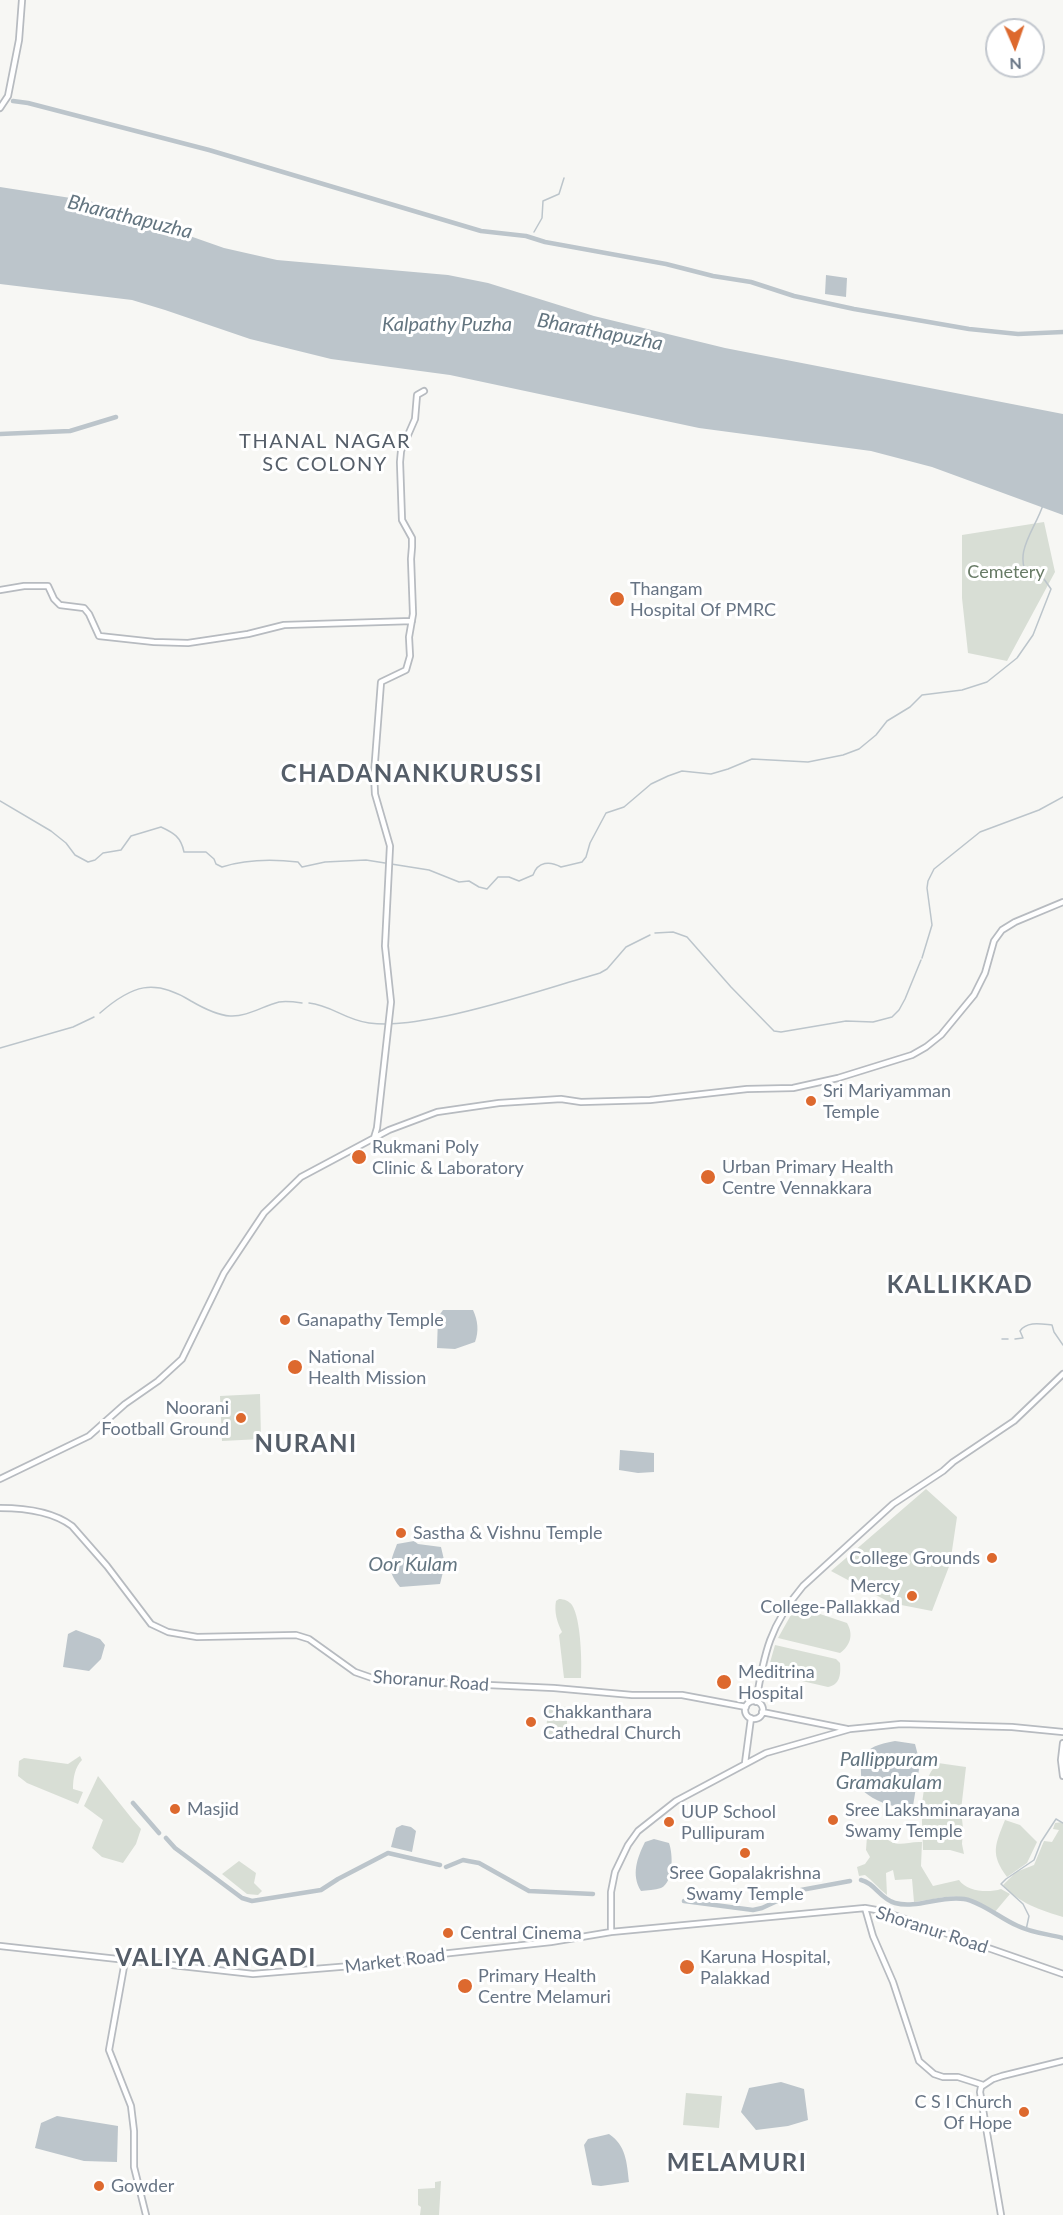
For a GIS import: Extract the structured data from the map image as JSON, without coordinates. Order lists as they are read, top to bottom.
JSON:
{
  "streets": {
    "main road": ["Shoranur Road", "Market Road"]
  },
  "crossings": [
    ["Shoranur Road", "Market Road"]
  ],
  "districts": [
    "THANAL NAGAR SC COLONY",
    "CHADANANKURUSSI",
    "KALLIKKAD",
    "NURANI",
    "VALIYA ANGADI",
    "MELAMURI"
  ],
  "water": [
    "Bharathapuzha",
    "Kalpathy Puzha",
    "Oor Kulam",
    "Pallippuram Gramakulam"
  ],
  "parks": ["Cemetery"],
  "places": [
    "Thangam Hospital Of PMRC",
    "Sri Mariyamman Temple",
    "Rukmani Poly Clinic & Laboratory",
    "Urban Primary Health Centre Vennakkara",
    "Ganapathy Temple",
    "National Health Mission",
    "Noorani Football Ground",
    "Sastha & Vishnu Temple",
    "College Grounds",
    "Mercy College-Pallakkad",
    "Meditrina Hospital",
    "Chakkanthara Cathedral Church",
    "Masjid",
    "Sree Lakshminarayana Swamy Temple",
    "UUP School Pullipuram",
    "Sree Gopalakrishna Swamy Temple",
    "Central Cinema",
    "Karuna Hospital, Palakkad",
    "Primary Health Centre Melamuri",
    "C S I Church Of Hope",
    "Gowder"
  ],
  "north": "bottom"
}
